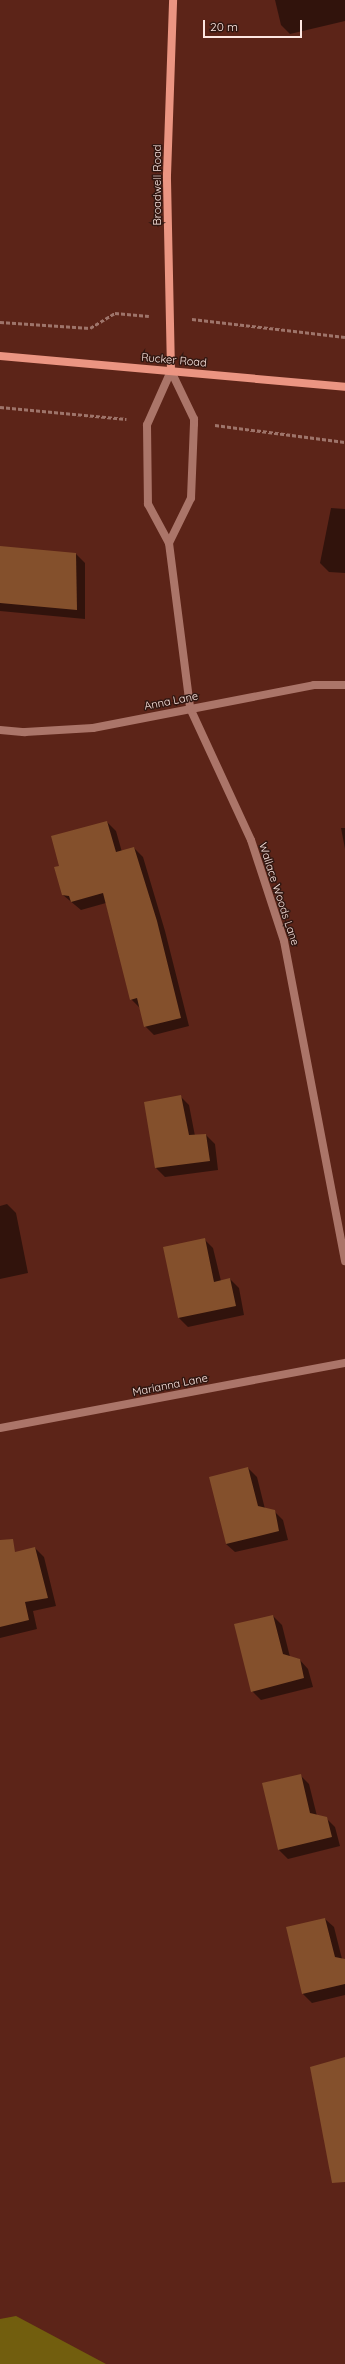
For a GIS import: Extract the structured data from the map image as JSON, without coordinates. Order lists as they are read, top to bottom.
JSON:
{
  "streets": {
    "street": [
      "Broadwell Road",
      "Rucker Road",
      "Anna Lane",
      "Wallace Woods Lane",
      "Marianna Lane"
    ]
  },
  "crossings": [
    ["Broadwell Road", "Rucker Road"],
    ["Broadwell Road", "Wallace Woods Lane"],
    ["Rucker Road", "Wallace Woods Lane"],
    ["Anna Lane", "Wallace Woods Lane"]
  ],
  "scale_bar": "20 m"
}
